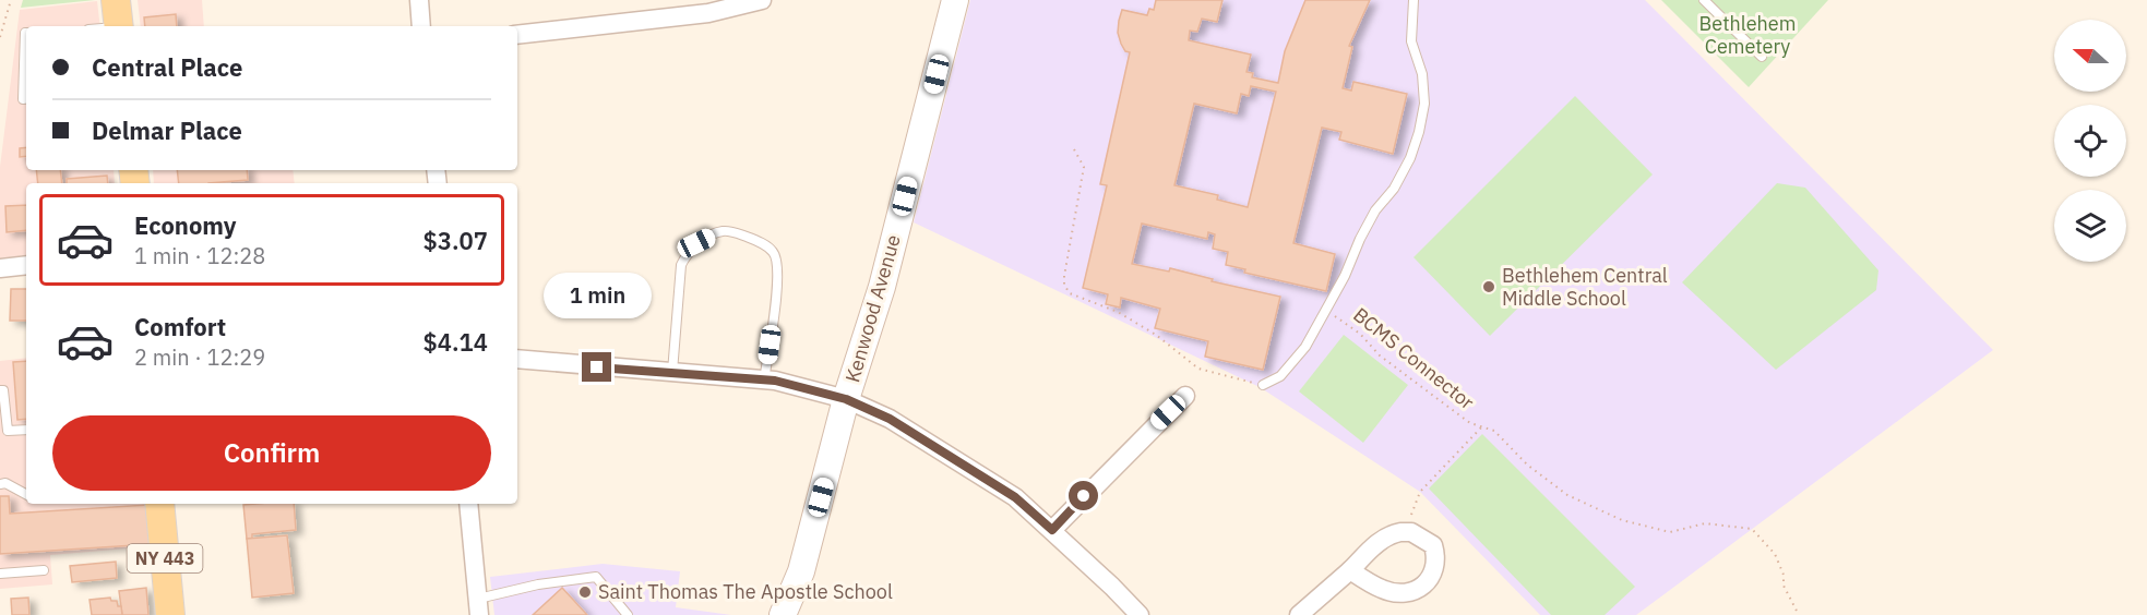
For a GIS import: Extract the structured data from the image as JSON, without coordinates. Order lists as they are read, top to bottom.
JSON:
{
  "streets": {
    "main road": ["NY 443"],
    "street": ["Kenwood Avenue"],
    "path": ["BCMS Connector"]
  },
  "parks": ["Bethlehem Cemetery"],
  "places": ["Bethlehem Central Middle School", "Saint Thomas The Apostle School"],
  "north": "left",
  "page": {
    "banner": ["Central Place", "Delmar Place"],
    "list": [
      {
        "name": "Economy",
        "note": "1 min · 12:28",
        "value": "$3.07"
      },
      {
        "name": "Comfort",
        "note": "2 min · 12:29",
        "value": "$4.14"
      }
    ],
    "bubble": "1 min",
    "buttons": "Confirm"
  }
}
